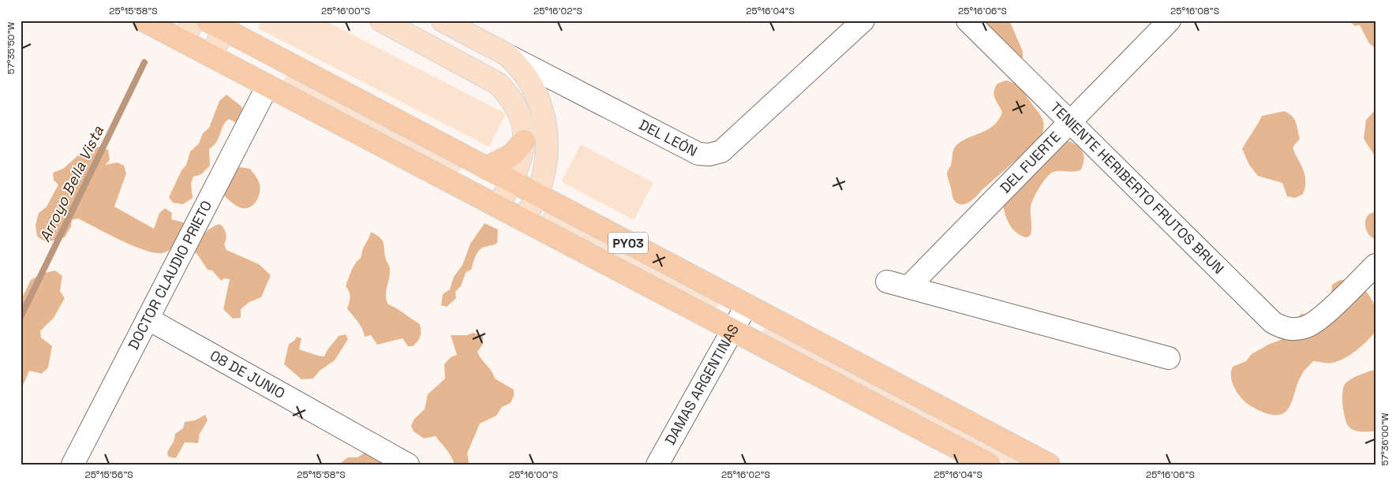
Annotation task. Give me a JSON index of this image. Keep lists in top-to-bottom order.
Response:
{
  "streets": {
    "highway": ["PY03"],
    "street": [
      "DEL LEÓN",
      "DEL FUERTE",
      "TENIENTE HERIBERTO FRUTOS BRUN",
      "DOCTOR CLAUDIO PRIETO",
      "08 DE JUNIO",
      "DAMAS ARGENTINAS"
    ]
  },
  "crossings": [
    ["DEL FUERTE", "TENIENTE HERIBERTO FRUTOS BRUN"],
    ["PY03", "DOCTOR CLAUDIO PRIETO"],
    ["PY03", "DAMAS ARGENTINAS"],
    ["DOCTOR CLAUDIO PRIETO", "08 DE JUNIO"]
  ],
  "water": ["Arroyo Bella Vista"],
  "coordinates": [
    "25°15'58\"S",
    "25°16'00\"S",
    "25°16'02\"S",
    "25°16'04\"S",
    "25°16'06\"S",
    "25°16'08\"S",
    "57°35'50\"W",
    "57°36'00\"W",
    "25°15'56\"S"
  ]
}
